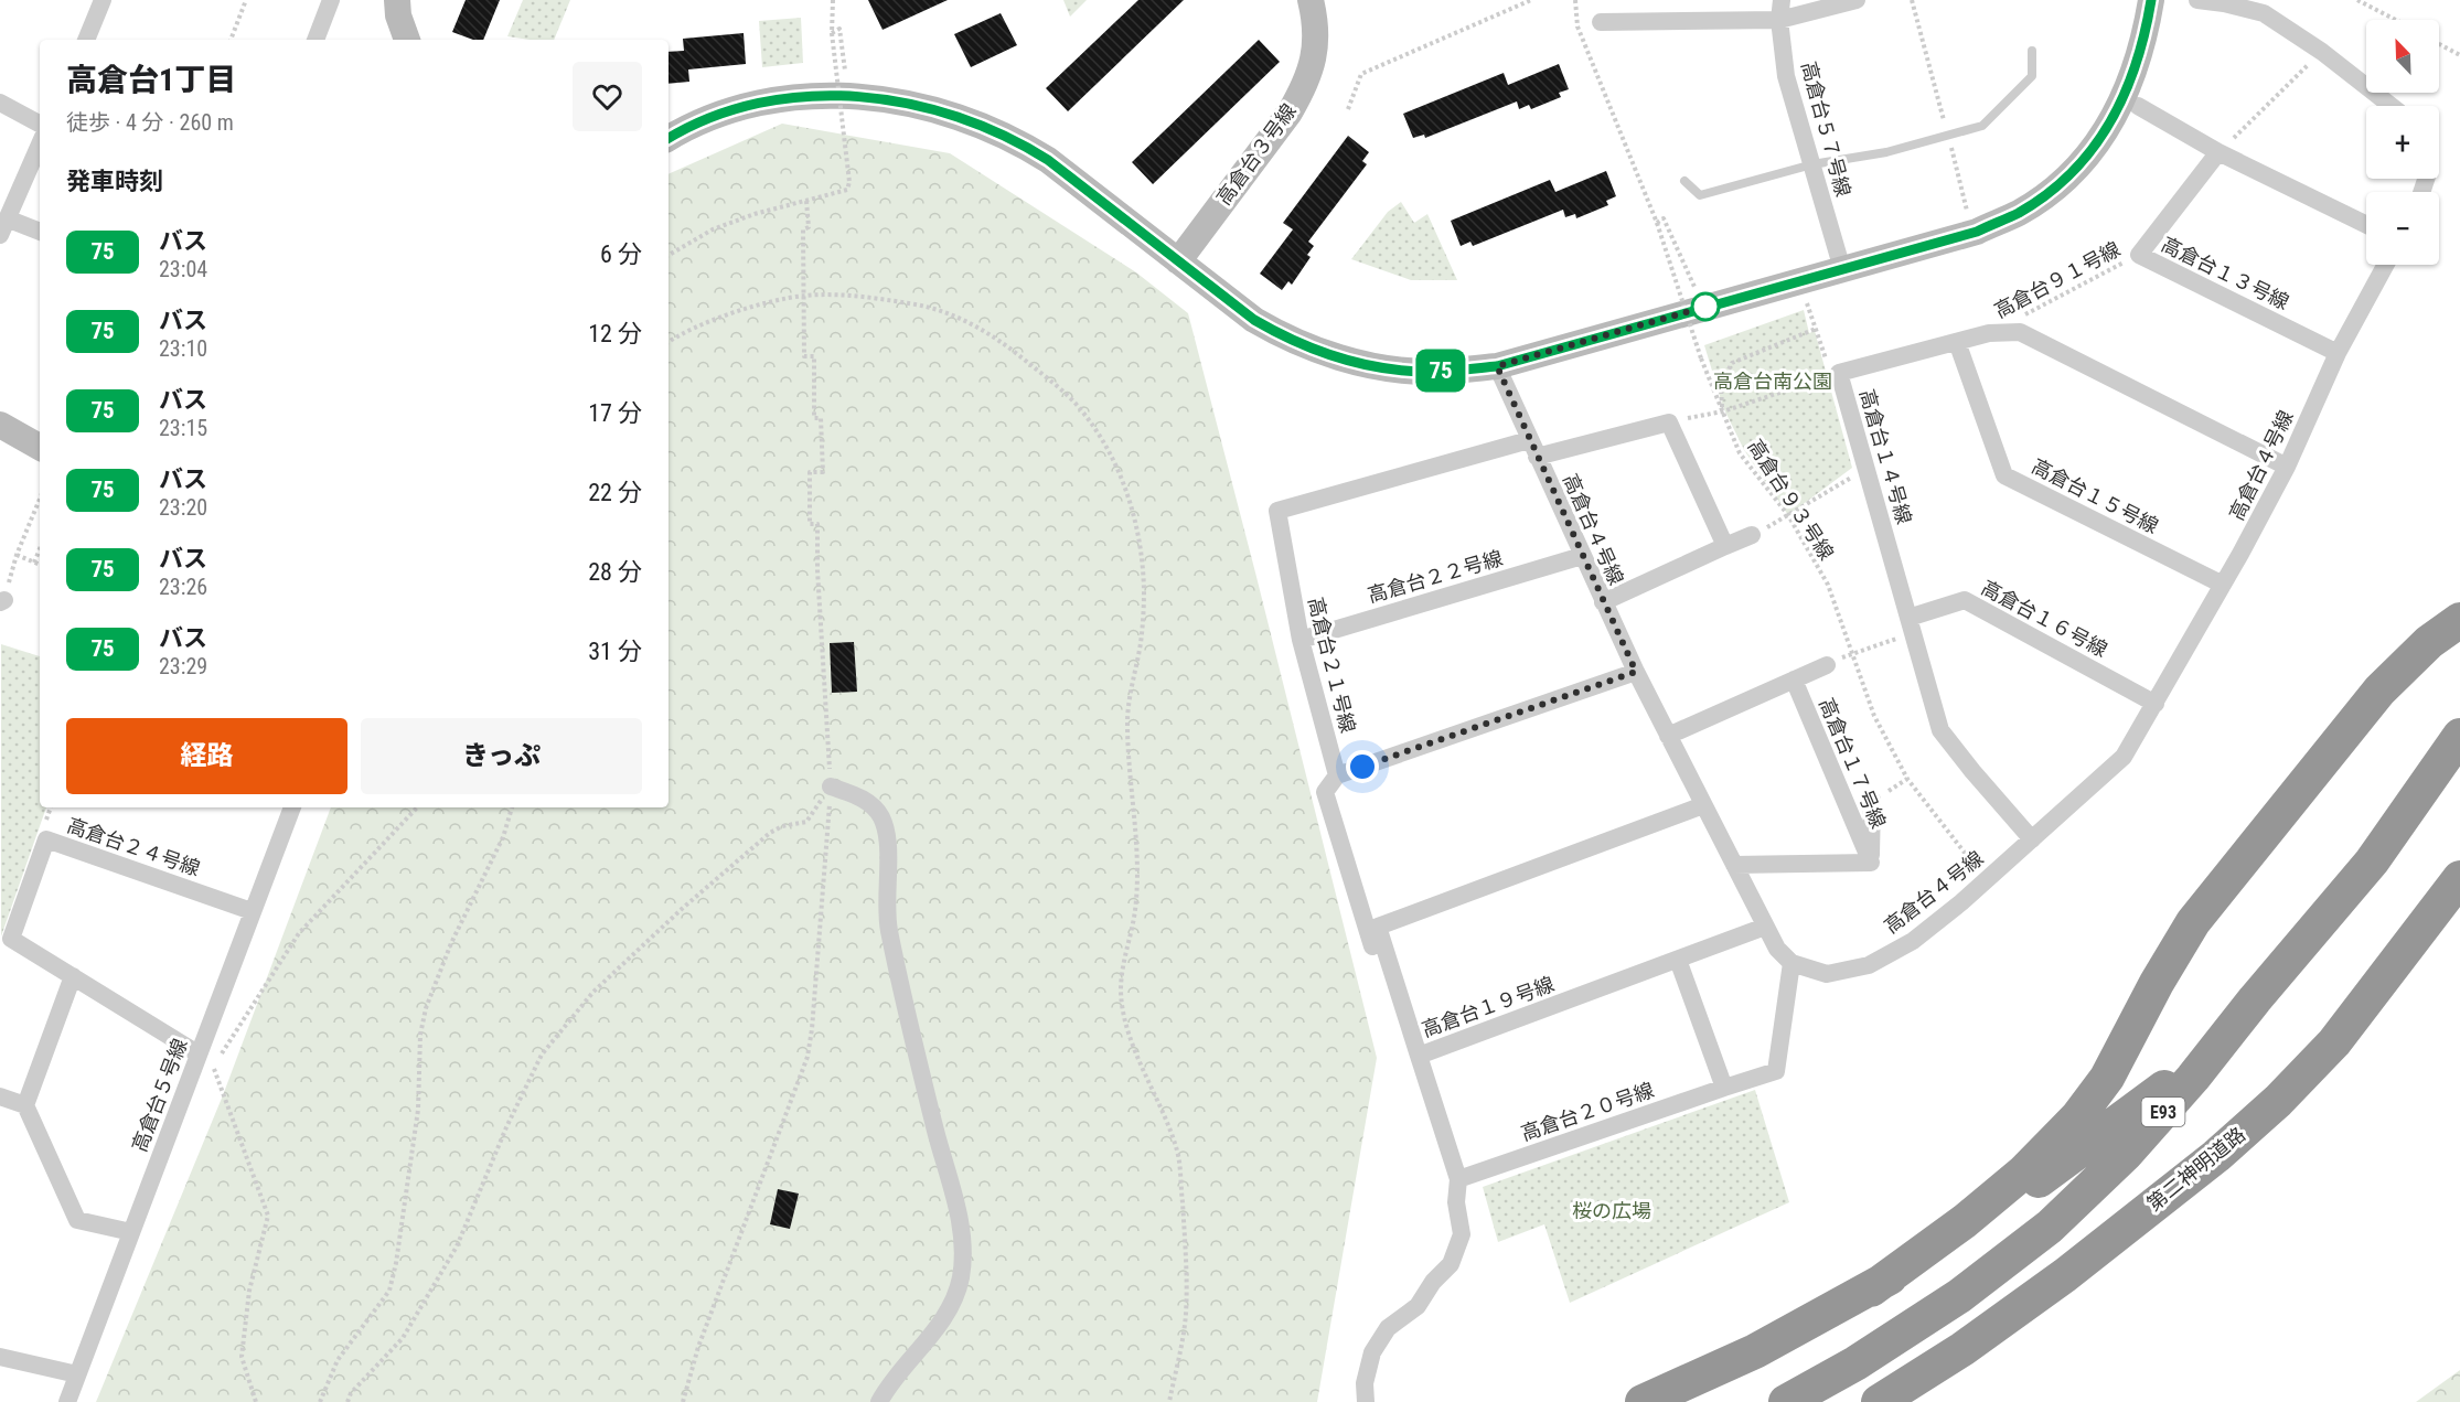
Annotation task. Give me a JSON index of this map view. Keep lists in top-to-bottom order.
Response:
{
  "streets": {
    "highway": ["E93", "第二神明道路"],
    "street": [
      "高倉台５７号線",
      "高倉台３号線",
      "高倉台１３号線",
      "高倉台１４号線",
      "高倉台４号線",
      "高倉台１５号線",
      "高倉台２２号線",
      "高倉台１６号線",
      "高倉台２１号線",
      "高倉台１７号線",
      "高倉台２４号線",
      "高倉台１９号線",
      "高倉台５号線",
      "高倉台２０号線"
    ],
    "path": ["高倉台９１号線", "高倉台９３号線"]
  },
  "crossings": [
    ["高倉台１３号線", "高倉台９１号線"],
    ["高倉台１３号線", "高倉台４号線"],
    ["高倉台９１号線", "高倉台１４号線"],
    ["高倉台１４号線", "高倉台４号線"],
    ["高倉台１４号線", "高倉台１５号線"],
    ["高倉台１４号線", "高倉台１６号線"],
    ["高倉台４号線", "高倉台１５号線"],
    ["高倉台４号線", "高倉台９３号線"],
    ["高倉台４号線", "高倉台２２号線"],
    ["高倉台４号線", "高倉台１６号線"],
    ["高倉台４号線", "高倉台２１号線"],
    ["高倉台４号線", "高倉台１９号線"],
    ["高倉台４号線", "高倉台２０号線"],
    ["高倉台２２号線", "高倉台２１号線"],
    ["高倉台２４号線", "高倉台５号線"]
  ],
  "parks": ["高倉台南公園", "桜の広場"],
  "lines": ["bus line 75"],
  "north": "top left",
  "page": {
    "on_map": "75",
    "map_buttons": ["+", "−"],
    "heading": [
      ["高倉台1丁目", "徒歩 · 4 分 · 260 m"],
      "発車時刻"
    ],
    "list": [
      {
        "mark": "75",
        "name": "バス",
        "note": "23:04",
        "value": "6 分"
      },
      {
        "mark": "75",
        "name": "バス",
        "note": "23:10",
        "value": "12 分"
      },
      {
        "mark": "75",
        "name": "バス",
        "note": "23:15",
        "value": "17 分"
      },
      {
        "mark": "75",
        "name": "バス",
        "note": "23:20",
        "value": "22 分"
      },
      {
        "mark": "75",
        "name": "バス",
        "note": "23:26",
        "value": "28 分"
      },
      {
        "mark": "75",
        "name": "バス",
        "note": "23:29",
        "value": "31 分"
      }
    ],
    "buttons": ["経路", "きっぷ"]
  }
}
